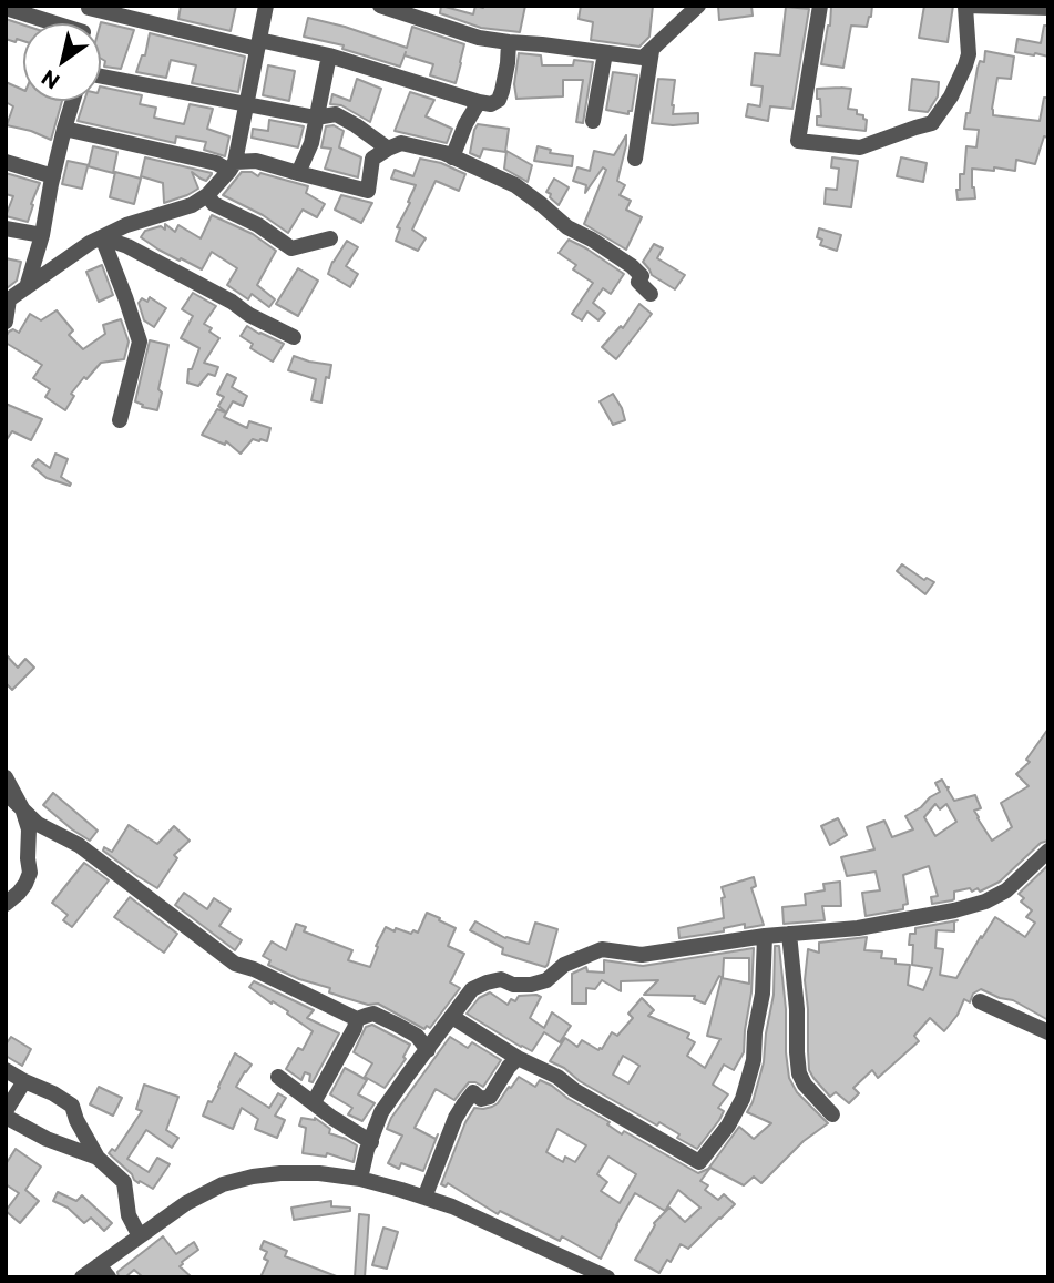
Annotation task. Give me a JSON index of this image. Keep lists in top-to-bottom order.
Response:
{
  "north": "bottom left"
}
